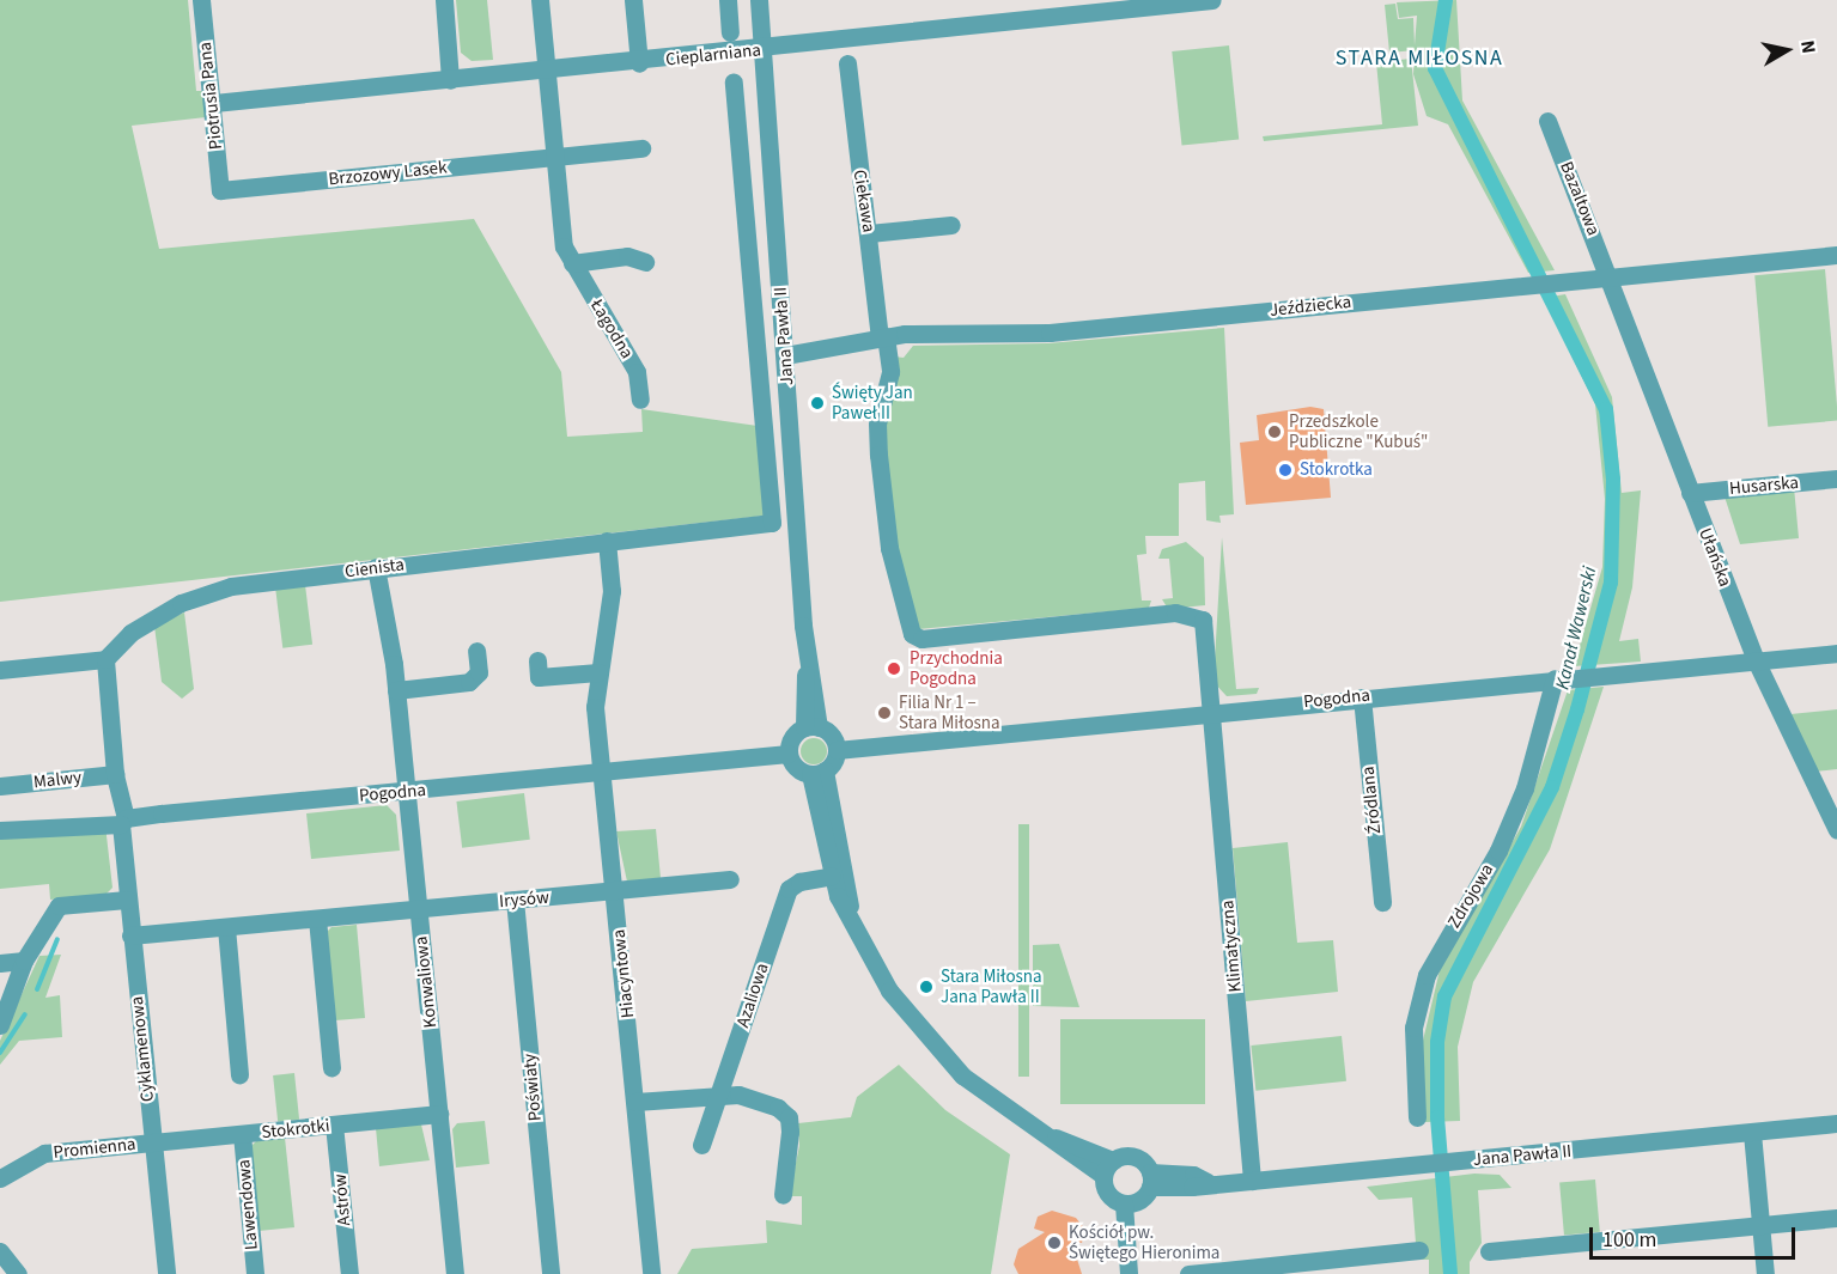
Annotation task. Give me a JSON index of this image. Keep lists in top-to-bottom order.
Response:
{
  "streets": {
    "street": [
      "Cieplarniana",
      "Piotrusia Pana",
      "Brzozowy Lasek",
      "Bazaltowa",
      "Ciekawa",
      "Jeździecka",
      "Łagodna",
      "Jana Pawła II",
      "Husarska",
      "Ułańska",
      "Cienista",
      "Pogodna",
      "Malwy",
      "Źródlana",
      "Zdrojowa",
      "Irysów",
      "Klimatyczna",
      "Hiacyntowa",
      "Konwaliowa",
      "Azaliowa",
      "Cyklamenowa",
      "Poświaty",
      "Stokrotki",
      "Promienna",
      "Astrów",
      "Lawendowa"
    ]
  },
  "crossings": [
    ["Cieplarniana", "Piotrusia Pana"],
    ["Cieplarniana", "Łagodna"],
    ["Cieplarniana", "Jana Pawła II"],
    ["Piotrusia Pana", "Brzozowy Lasek"],
    ["Brzozowy Lasek", "Łagodna"],
    ["Bazaltowa", "Jeździecka"],
    ["Bazaltowa", "Ułańska"],
    ["Ciekawa", "Jeździecka"],
    ["Ciekawa", "Pogodna"],
    ["Ciekawa", "Klimatyczna"],
    ["Jeździecka", "Jana Pawła II"],
    ["Jeździecka", "Ułańska"],
    ["Jana Pawła II", "Pogodna"],
    ["Jana Pawła II", "Klimatyczna"],
    ["Husarska", "Ułańska"],
    ["Ułańska", "Pogodna"],
    ["Cienista", "Hiacyntowa"],
    ["Cienista", "Konwaliowa"],
    ["Cienista", "Cyklamenowa"],
    ["Pogodna", "Źródlana"],
    ["Pogodna", "Zdrojowa"],
    ["Pogodna", "Klimatyczna"],
    ["Pogodna", "Hiacyntowa"],
    ["Pogodna", "Konwaliowa"],
    ["Pogodna", "Cyklamenowa"],
    ["Malwy", "Cyklamenowa"],
    ["Irysów", "Hiacyntowa"],
    ["Irysów", "Konwaliowa"],
    ["Irysów", "Cyklamenowa"],
    ["Irysów", "Poświaty"],
    ["Konwaliowa", "Stokrotki"],
    ["Cyklamenowa", "Stokrotki"],
    ["Cyklamenowa", "Promienna"],
    ["Stokrotki", "Promienna"],
    ["Stokrotki", "Astrów"],
    ["Stokrotki", "Lawendowa"]
  ],
  "districts": ["STARA MIŁOSNA"],
  "water": ["Kanał Wawerski"],
  "places": [
    "Święty Jan Paweł II",
    "Przedszkole Publiczne \"Kubuś\"",
    "Stokrotka",
    "Przychodnia Pogodna",
    "Filia Nr 1 – Stara Miłosna",
    "Stara Miłosna Jana Pawła II",
    "Kościół pw. Świętego Hieronima"
  ],
  "scale_bar": "100 m",
  "north": "right"
}
